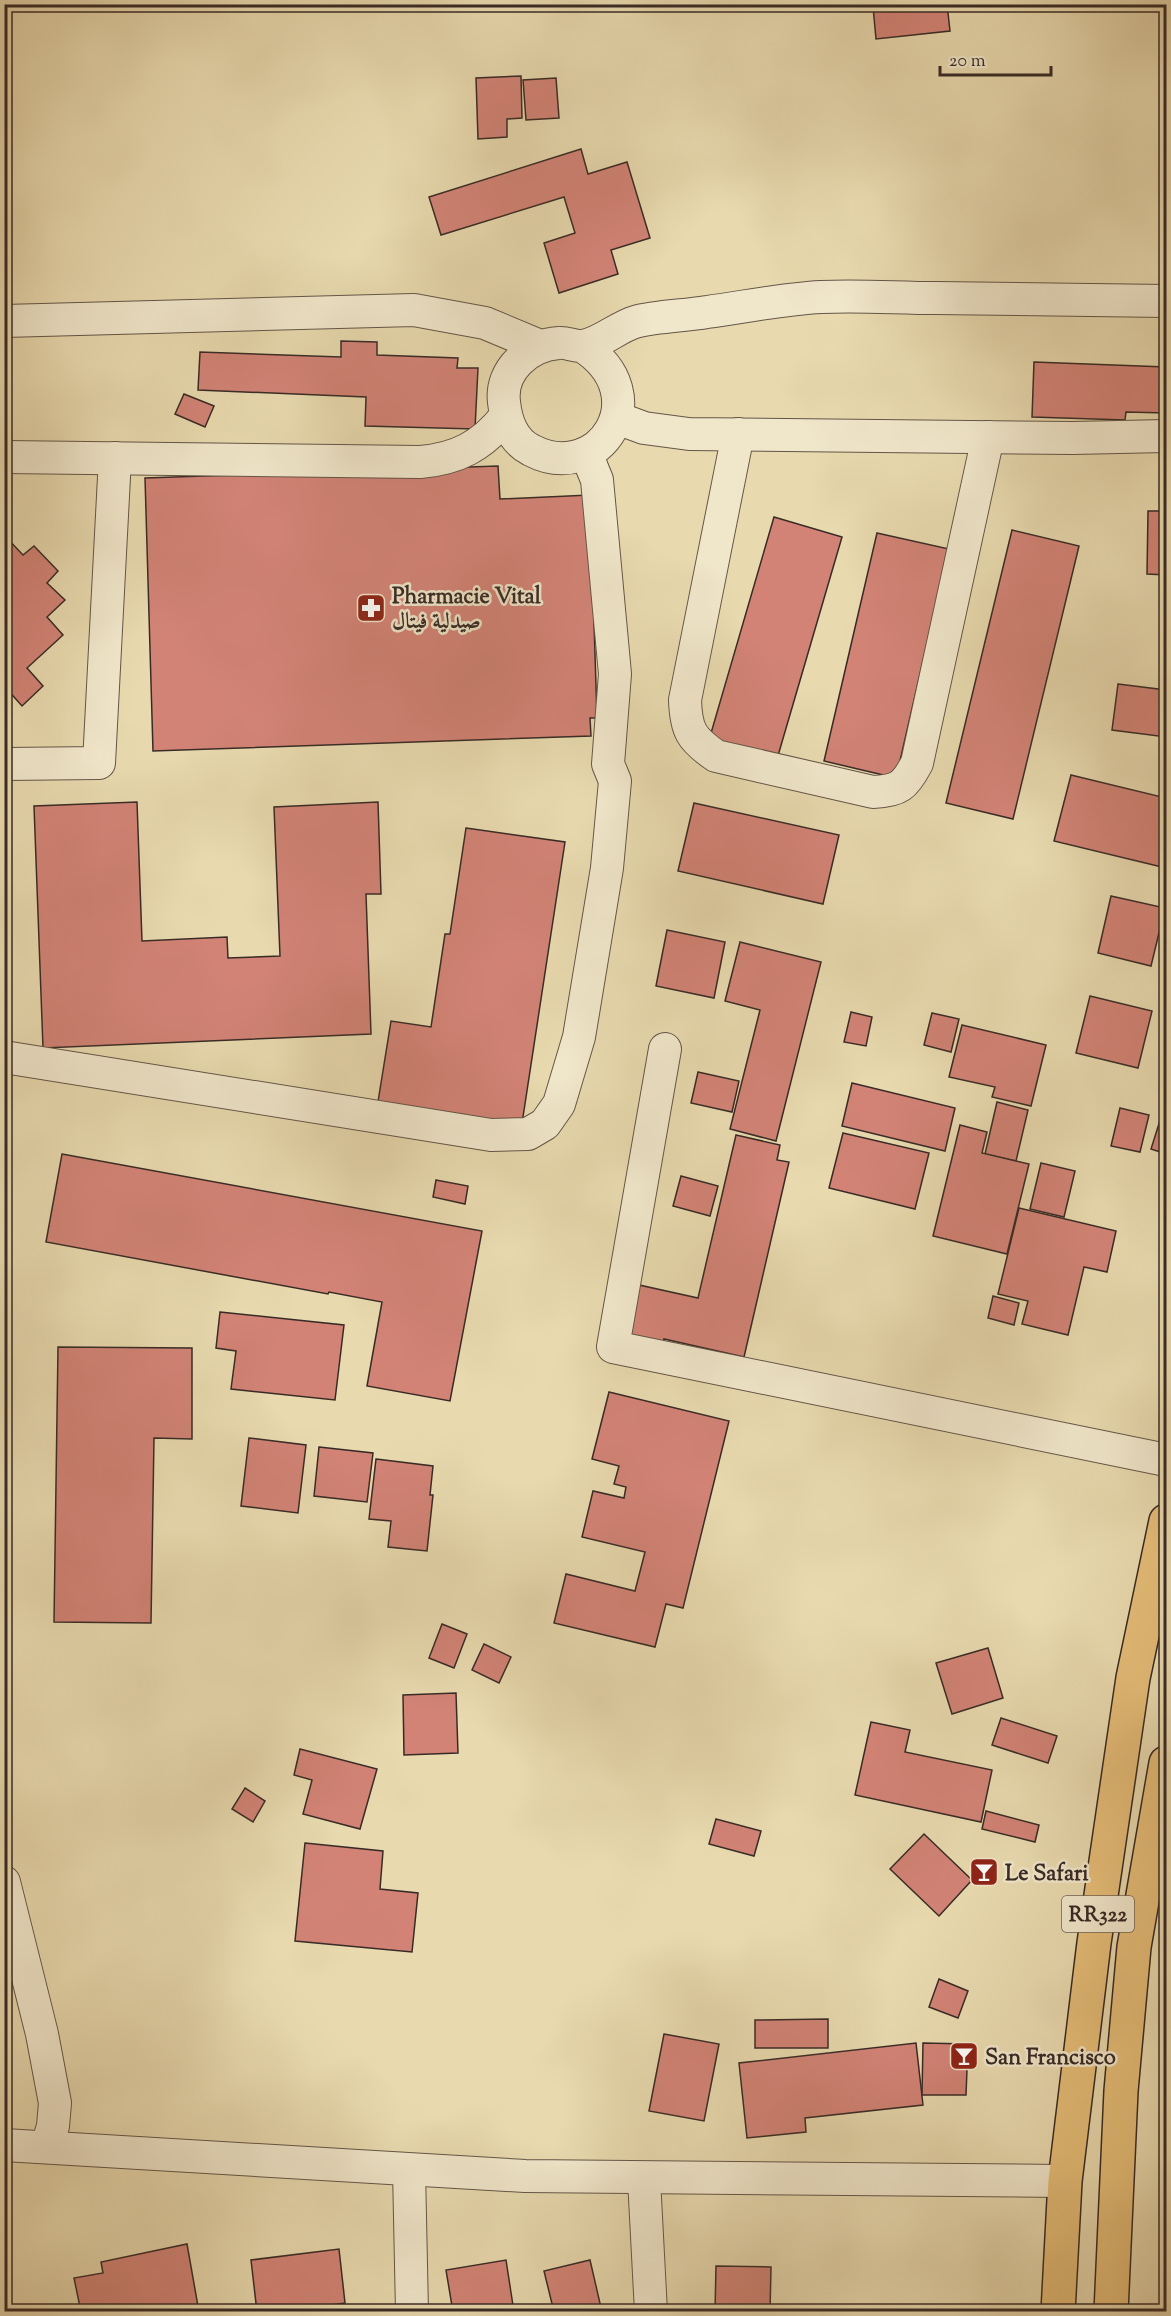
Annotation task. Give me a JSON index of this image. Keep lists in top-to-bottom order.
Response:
{
  "streets": {
    "main road": ["RR322"]
  },
  "places": {
    "pharmacy": ["Pharmacie Vital صيدلية فيتال"],
    "bar": ["Le Safari", "San Francisco"]
  },
  "scale_bar": "20 m"
}
